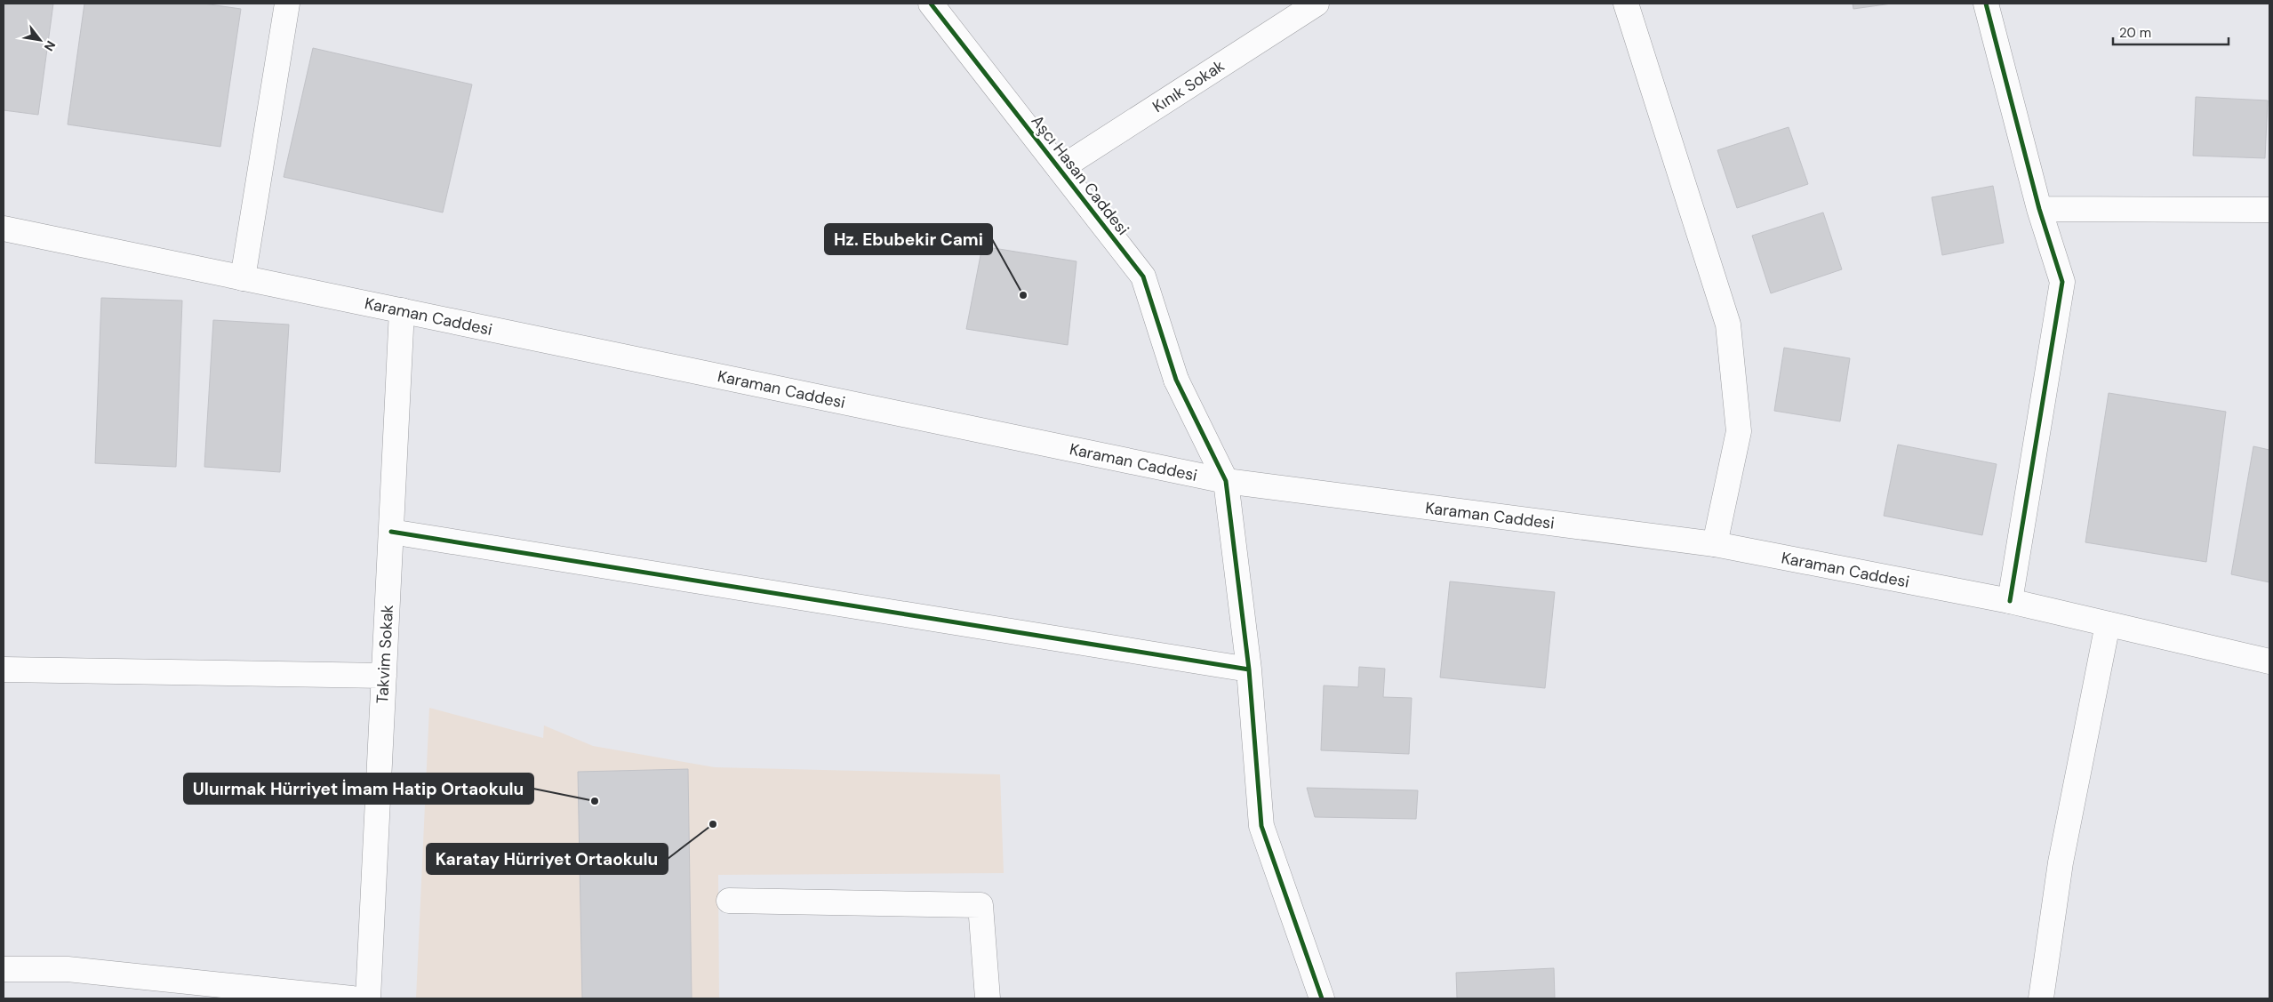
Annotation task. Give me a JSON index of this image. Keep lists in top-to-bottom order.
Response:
{
  "streets": {
    "street": [
      "Kınık Sokak",
      "Aşcı Hasan Caddesi",
      "Karaman Caddesi",
      "Takvim Sokak"
    ]
  },
  "crossings": [
    ["Kınık Sokak", "Aşcı Hasan Caddesi"],
    ["Aşcı Hasan Caddesi", "Karaman Caddesi"],
    ["Karaman Caddesi", "Takvim Sokak"]
  ],
  "places": ["Hz. Ebubekir Cami", "Uluırmak Hürriyet İmam Hatip Ortaokulu", "Karatay Hürriyet Ortaokulu"],
  "scale_bar": "20 m",
  "north": "bottom right"
}
